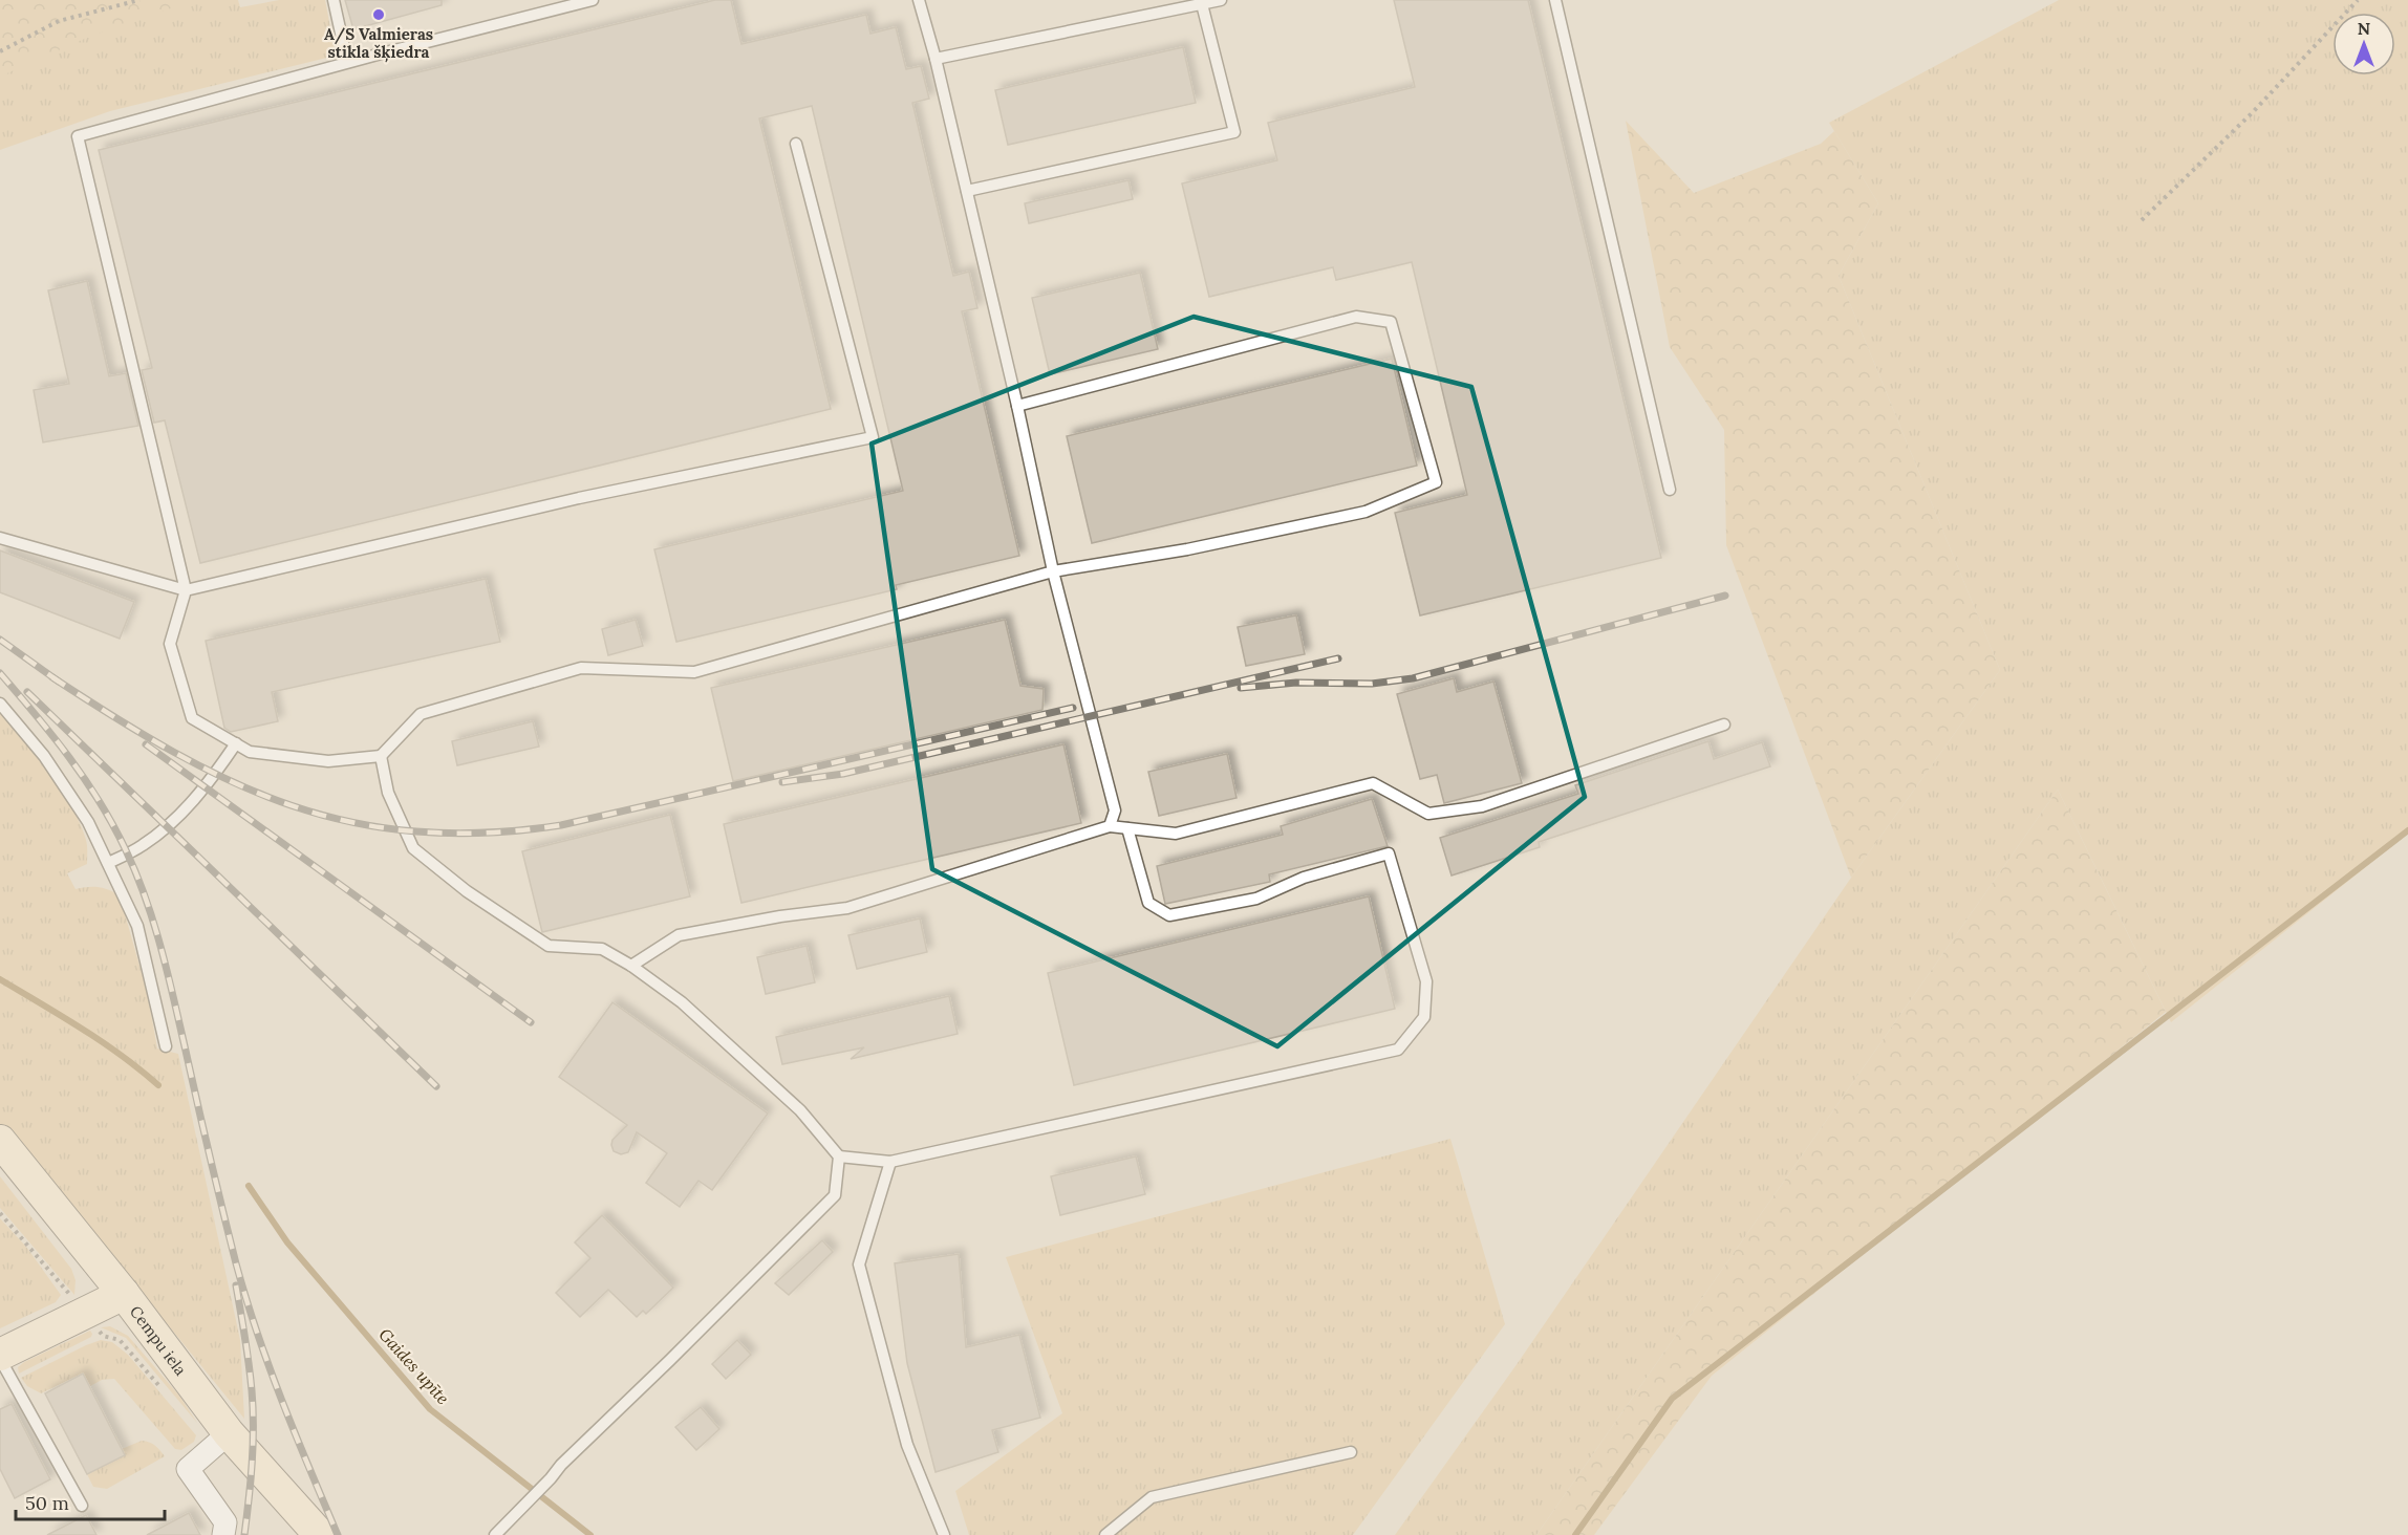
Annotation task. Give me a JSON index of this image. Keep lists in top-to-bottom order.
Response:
{
  "streets": {
    "main road": ["Cempu iela"]
  },
  "water": ["Gaides upīte"],
  "places": ["A/S Valmieras stikla šķiedra"],
  "scale_bar": "50 m",
  "north": "top"
}
